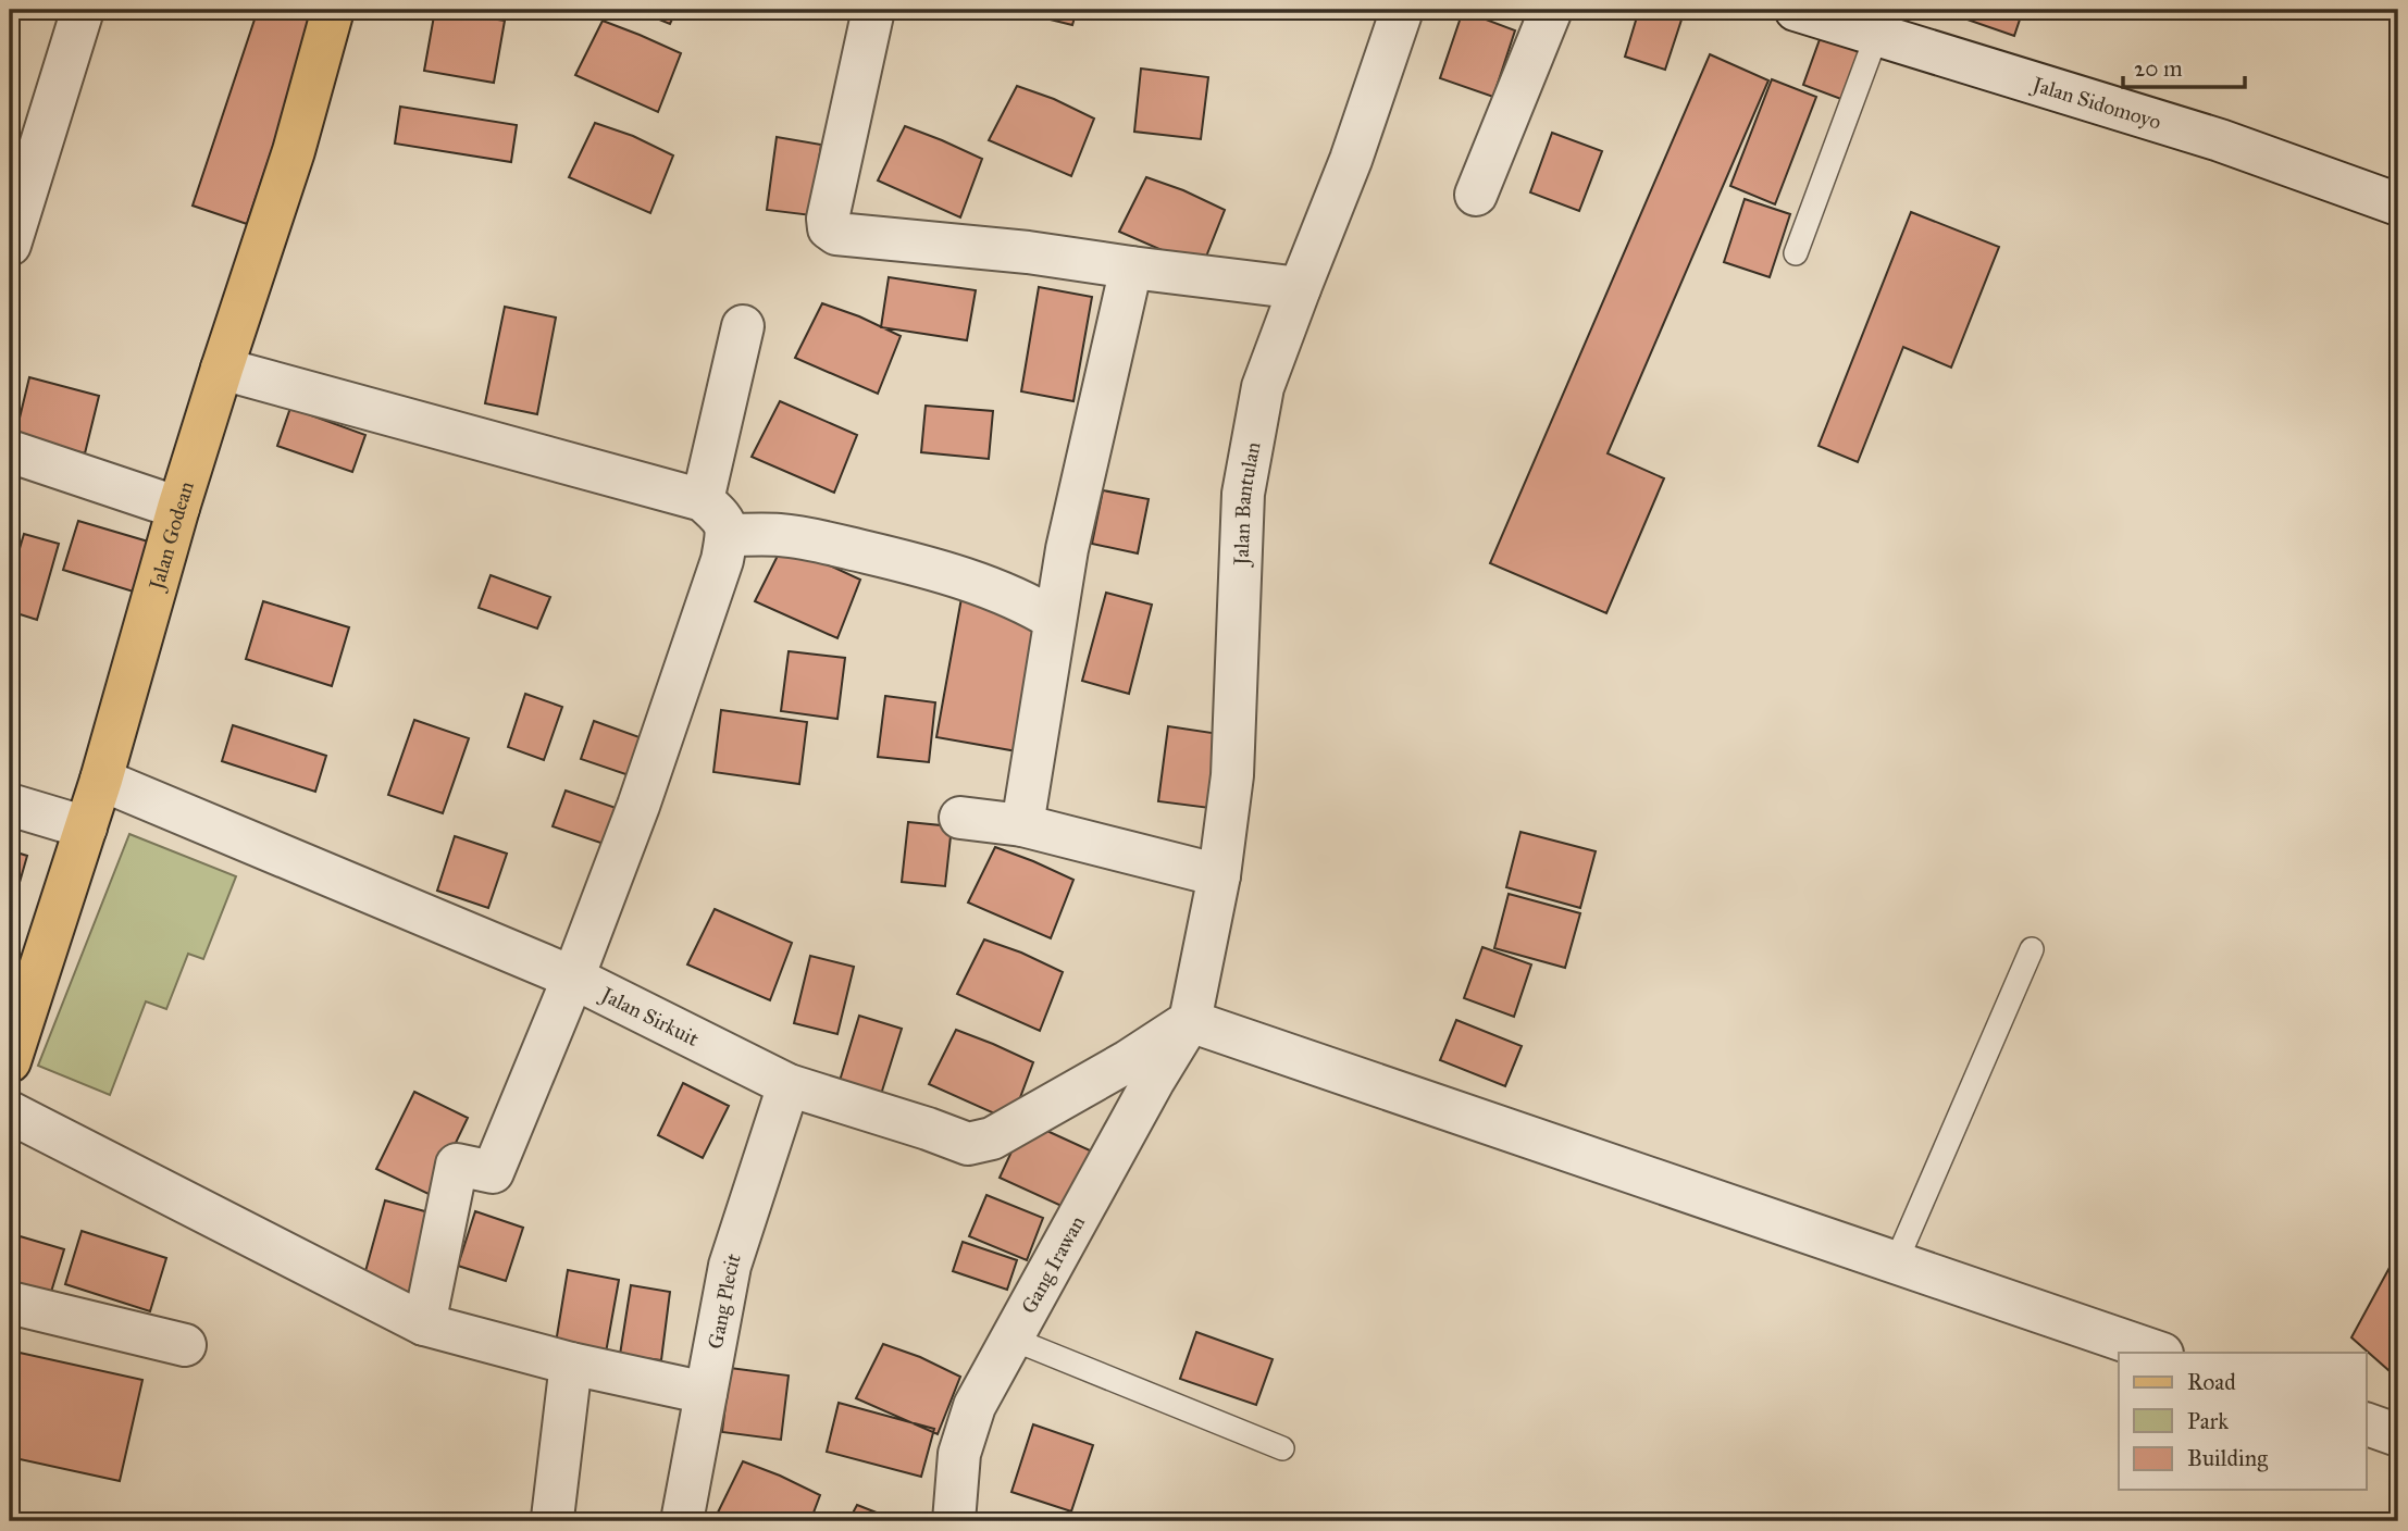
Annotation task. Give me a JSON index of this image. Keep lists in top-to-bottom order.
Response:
{
  "streets": {
    "main road": ["Jalan Godean"],
    "street": [
      "Jalan Sidomoyo",
      "Jalan Bantulan",
      "Jalan Sirkuit",
      "Gang Irawan",
      "Gang Plecit"
    ]
  },
  "crossings": [
    ["Jalan Bantulan", "Jalan Sirkuit"],
    ["Jalan Bantulan", "Gang Irawan"],
    ["Jalan Godean", "Jalan Sirkuit"],
    ["Jalan Sirkuit", "Gang Irawan"],
    ["Jalan Sirkuit", "Gang Plecit"]
  ],
  "legend": ["Road", "Park", "Building"],
  "scale_bar": "20 m"
}
